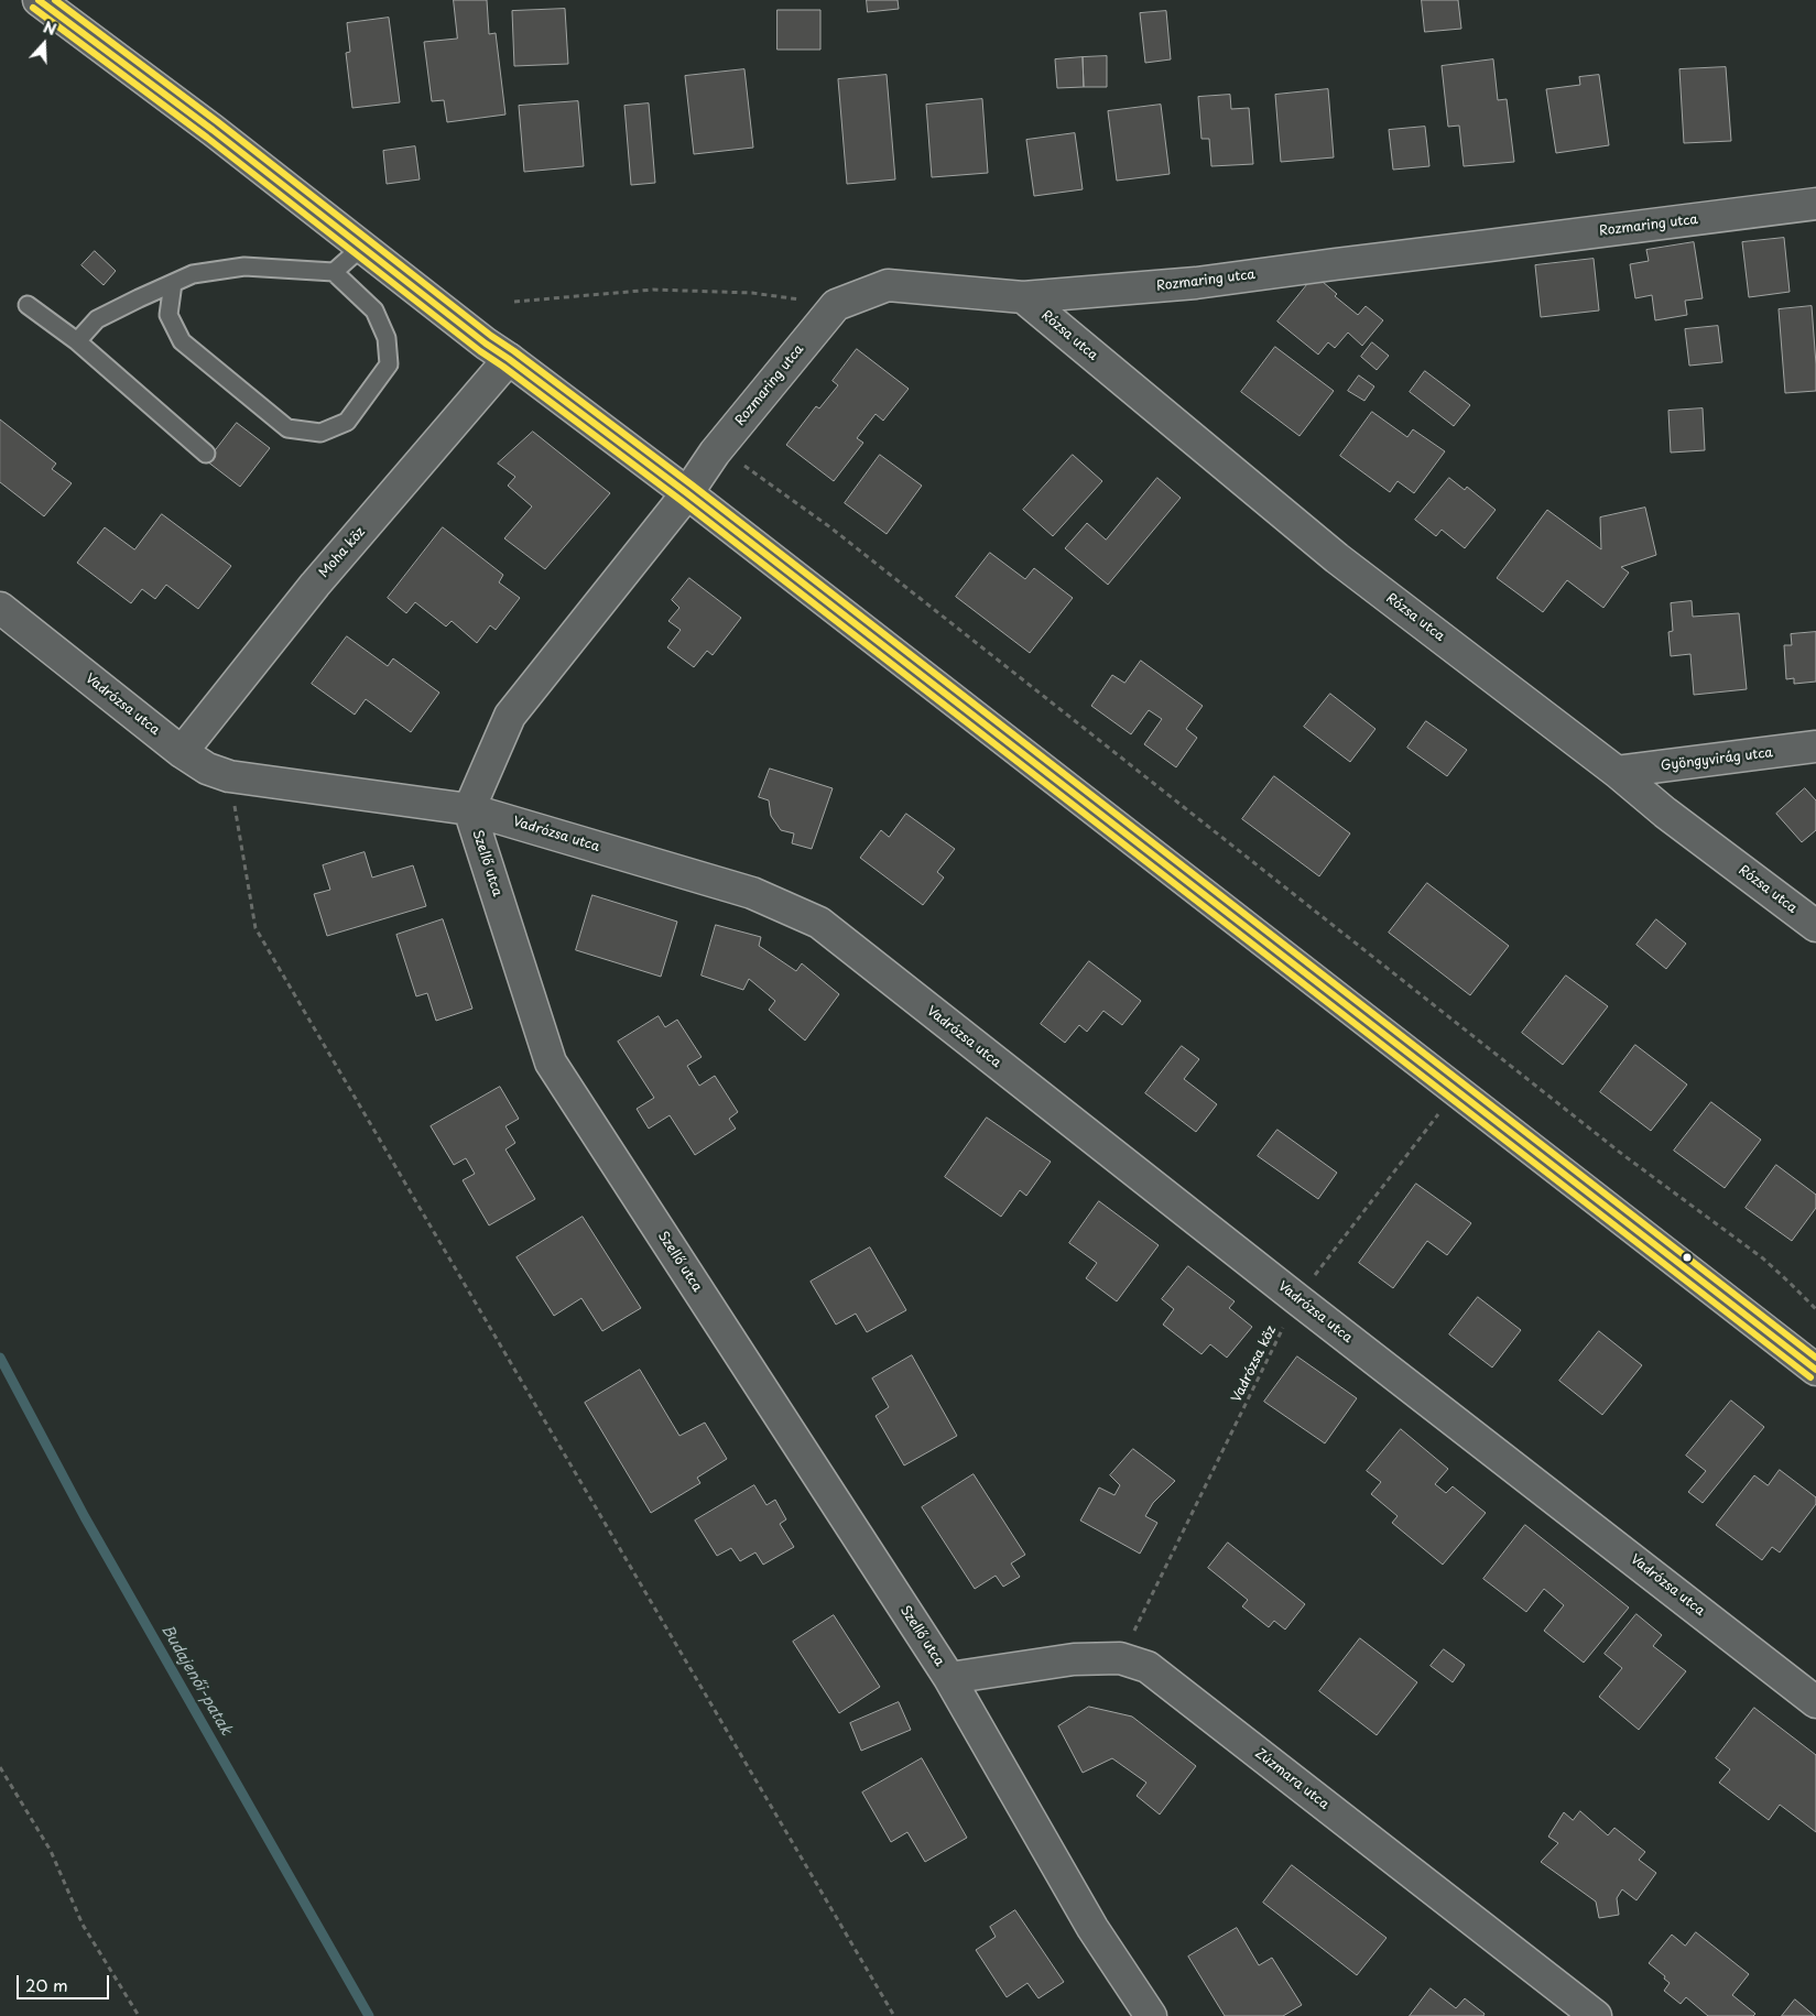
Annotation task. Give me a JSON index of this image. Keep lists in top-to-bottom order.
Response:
{
  "streets": {
    "street": [
      "Rozmaring utca",
      "Rózsa utca",
      "Moha köz",
      "Vadrózsa utca",
      "Gyöngyvirág utca",
      "Szellő utca",
      "Zúzmara utca"
    ],
    "path": ["Vadrózsa köz"]
  },
  "crossings": [
    ["Rozmaring utca", "Rózsa utca"],
    ["Rózsa utca", "Gyöngyvirág utca"],
    ["Moha köz", "Vadrózsa utca"],
    ["Vadrózsa utca", "Szellő utca"],
    ["Vadrózsa utca", "Vadrózsa köz"],
    ["Szellő utca", "Zúzmara utca"],
    ["Vadrózsa köz", "Zúzmara utca"]
  ],
  "water": ["Budajenői-patak"],
  "scale_bar": "20 m",
  "north": "top"
}
